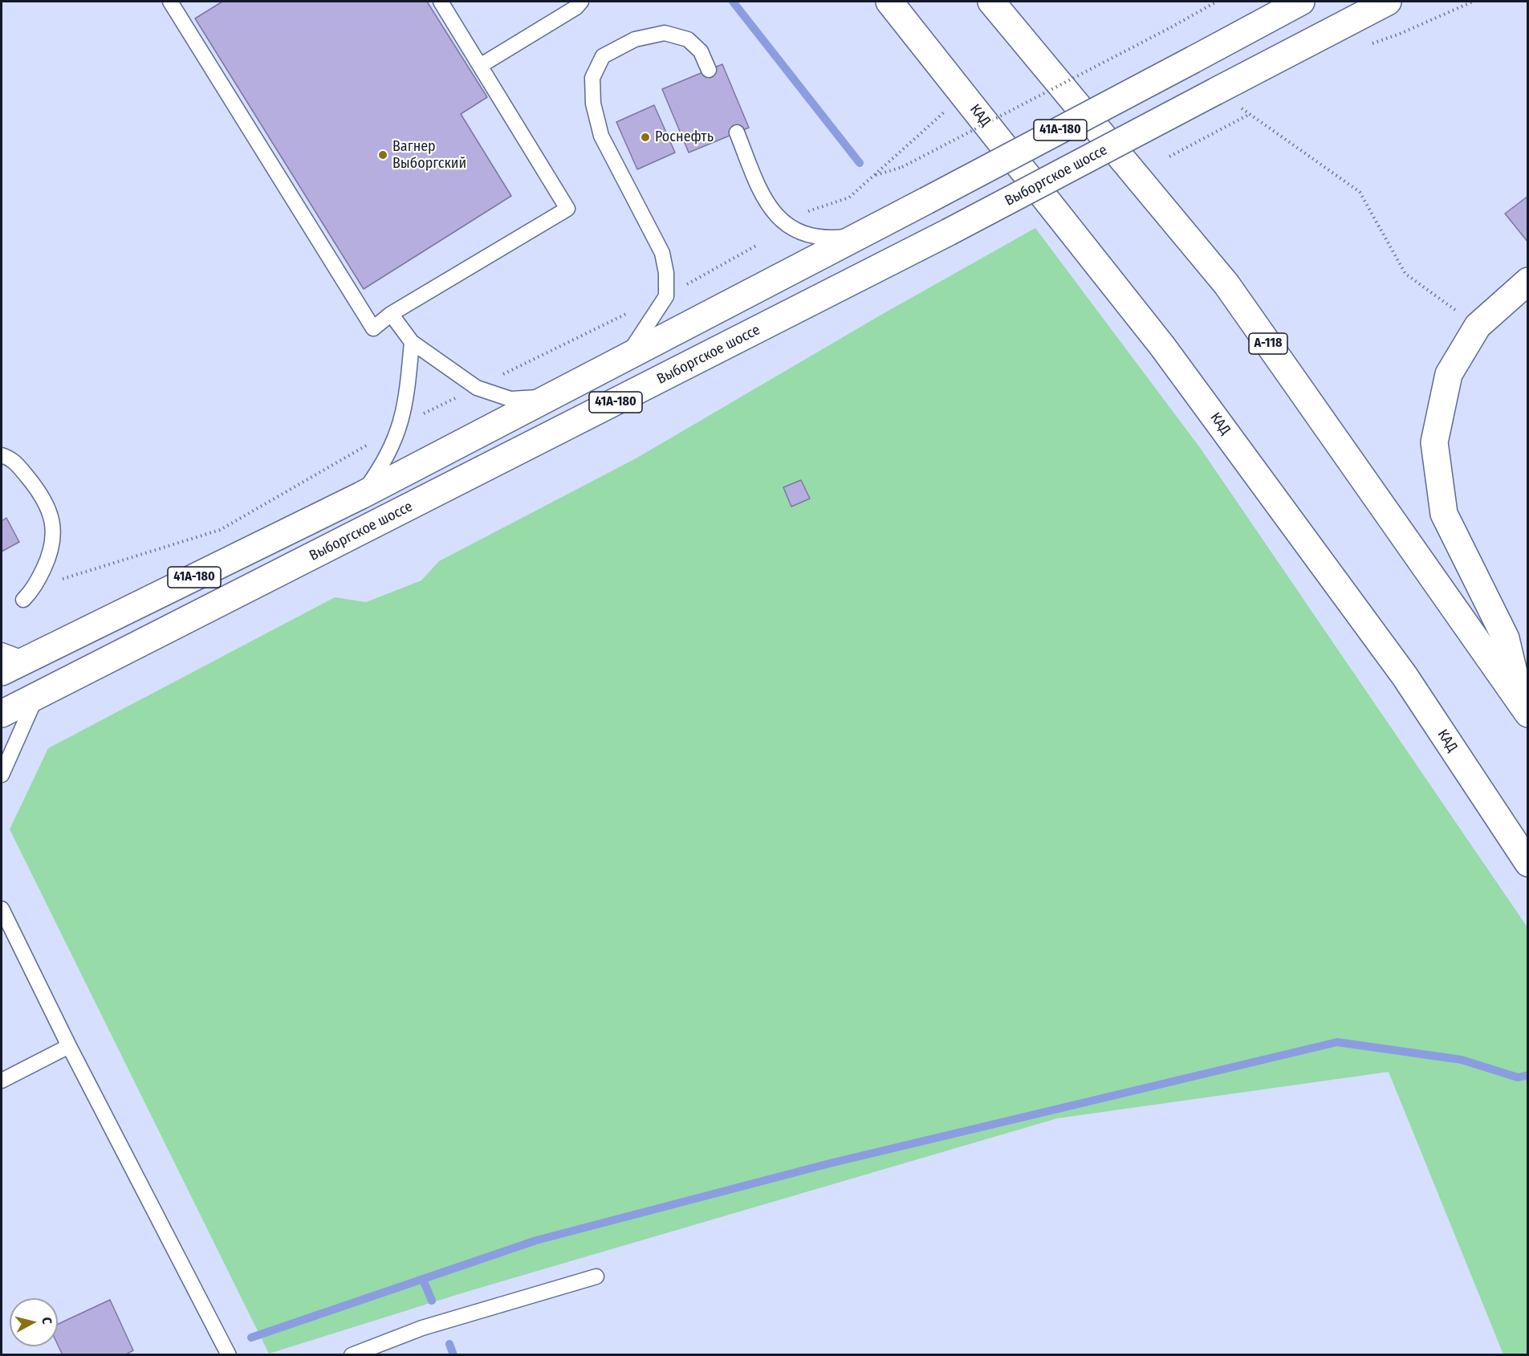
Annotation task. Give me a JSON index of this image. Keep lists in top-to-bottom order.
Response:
{
  "streets": {
    "main road": [
      "КАД",
      "41А-180",
      "Выборгское шоссе",
      "А-118"
    ]
  },
  "places": ["Роснефть", "Вагнер Выборгский"],
  "north": "right"
}
